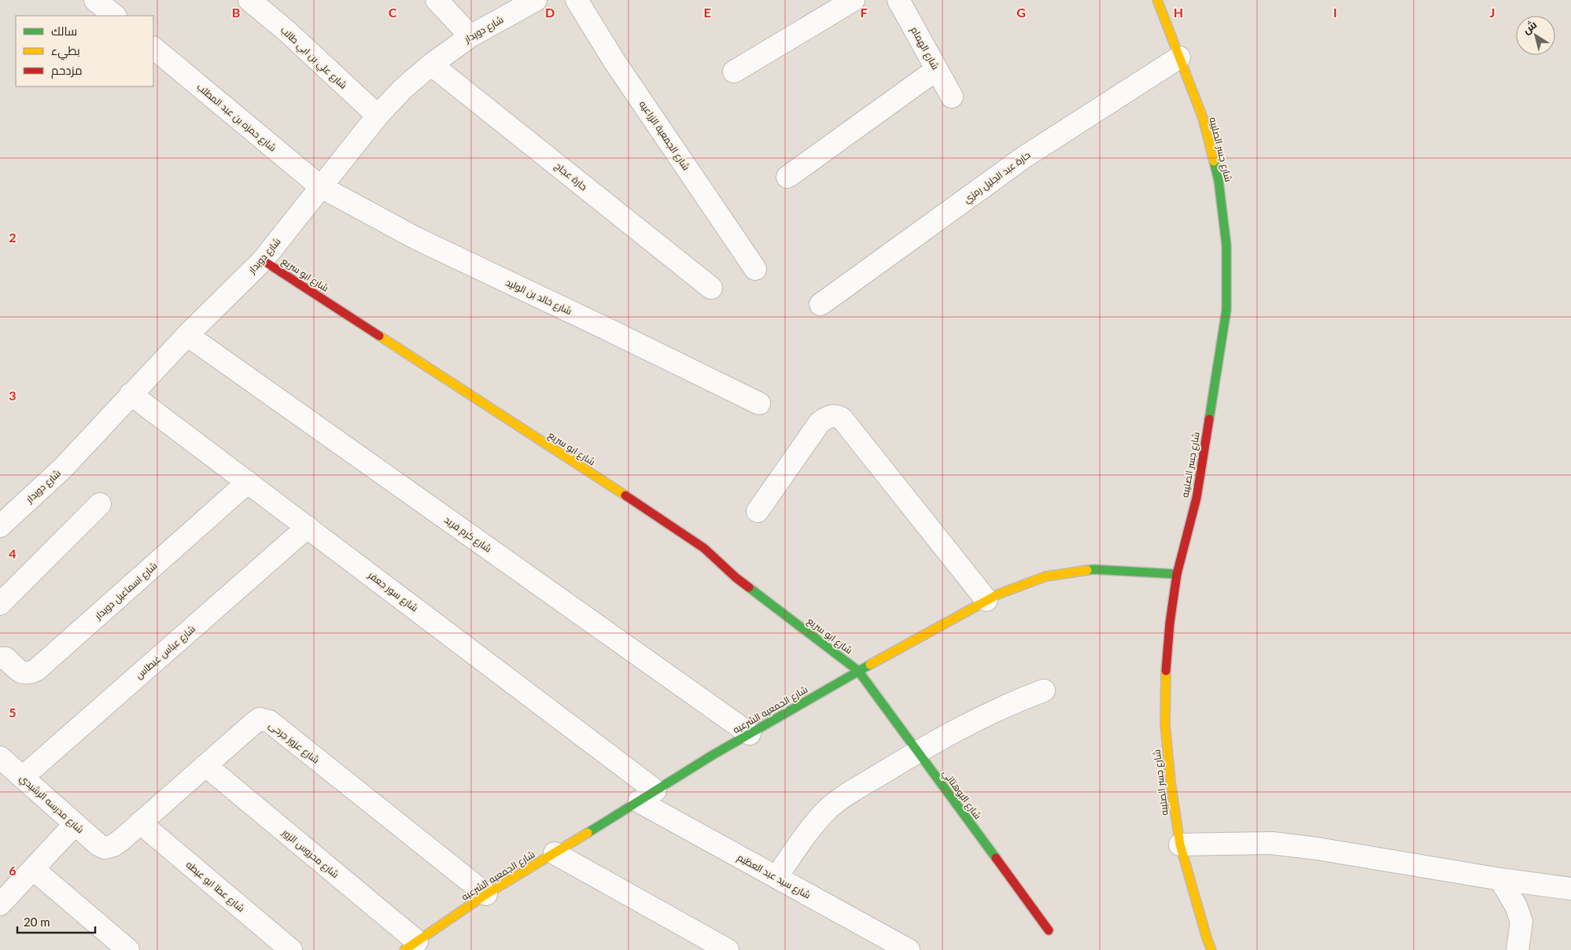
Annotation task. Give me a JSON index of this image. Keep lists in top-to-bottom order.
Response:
{
  "streets": {
    "street": [
      "شارع دويدار",
      "شارع الهمام",
      "شارع علي بن ابي طالب",
      "شارع حمزه بن عبد المطلب",
      "شارع الجمعية الزراعيه",
      "شارع جسر الصليبه",
      "حارة عجاج",
      "حارة عبد الجليل رمزي",
      "شارع ابو سريع",
      "شارع خالد بن الوليد",
      "شارع كرم فريد",
      "شارع اسماعيل دويدار",
      "شارع سور جعفر",
      "شارع عباس غيطاس",
      "شارع الجمعيه الشرعيه",
      "شارع عزوز جرحى",
      "شارع البوهتاتي",
      "شارع مدرسه الرشيدي",
      "شارع محروس الزور",
      "شارع سيد عبد العظيم",
      "شارع عطا ابو عيطه"
    ]
  },
  "crossings": [
    ["شارع دويدار", "شارع علي بن ابي طالب"],
    ["شارع دويدار", "شارع حمزه بن عبد المطلب"],
    ["شارع دويدار", "حارة عجاج"],
    ["شارع دويدار", "شارع ابو سريع"],
    ["شارع دويدار", "شارع خالد بن الوليد"],
    ["شارع دويدار", "شارع كرم فريد"],
    ["شارع دويدار", "شارع سور جعفر"],
    ["شارع حمزه بن عبد المطلب", "شارع خالد بن الوليد"],
    ["شارع جسر الصليبه", "حارة عبد الجليل رمزي"],
    ["شارع جسر الصليبه", "شارع الجمعيه الشرعيه"],
    ["شارع ابو سريع", "شارع الجمعيه الشرعيه"],
    ["شارع ابو سريع", "شارع البوهتاتي"],
    ["شارع كرم فريد", "شارع الجمعيه الشرعيه"],
    ["شارع اسماعيل دويدار", "شارع سور جعفر"],
    ["شارع سور جعفر", "شارع عباس غيطاس"],
    ["شارع سور جعفر", "شارع الجمعيه الشرعيه"],
    ["شارع سور جعفر", "شارع سيد عبد العظيم"],
    ["شارع عباس غيطاس", "شارع مدرسه الرشيدي"],
    ["شارع الجمعيه الشرعيه", "شارع عزوز جرحى"],
    ["شارع الجمعيه الشرعيه", "شارع البوهتاتي"],
    ["شارع الجمعيه الشرعيه", "شارع محروس الزور"],
    ["شارع الجمعيه الشرعيه", "شارع سيد عبد العظيم"],
    ["شارع عزوز جرحى", "شارع مدرسه الرشيدي"],
    ["شارع عزوز جرحى", "شارع محروس الزور"],
    ["شارع عزوز جرحى", "شارع عطا ابو عيطه"]
  ],
  "legend": ["سالك", "بطيء", "مزدحم"],
  "scale_bar": "20 m",
  "north": "top left",
  "grid": {
    "columns": [
      "B",
      "C",
      "D",
      "E",
      "F",
      "G",
      "H",
      "I",
      "J"
    ],
    "rows": [
      "2",
      "3",
      "4",
      "5",
      "6"
    ]
  }
}
